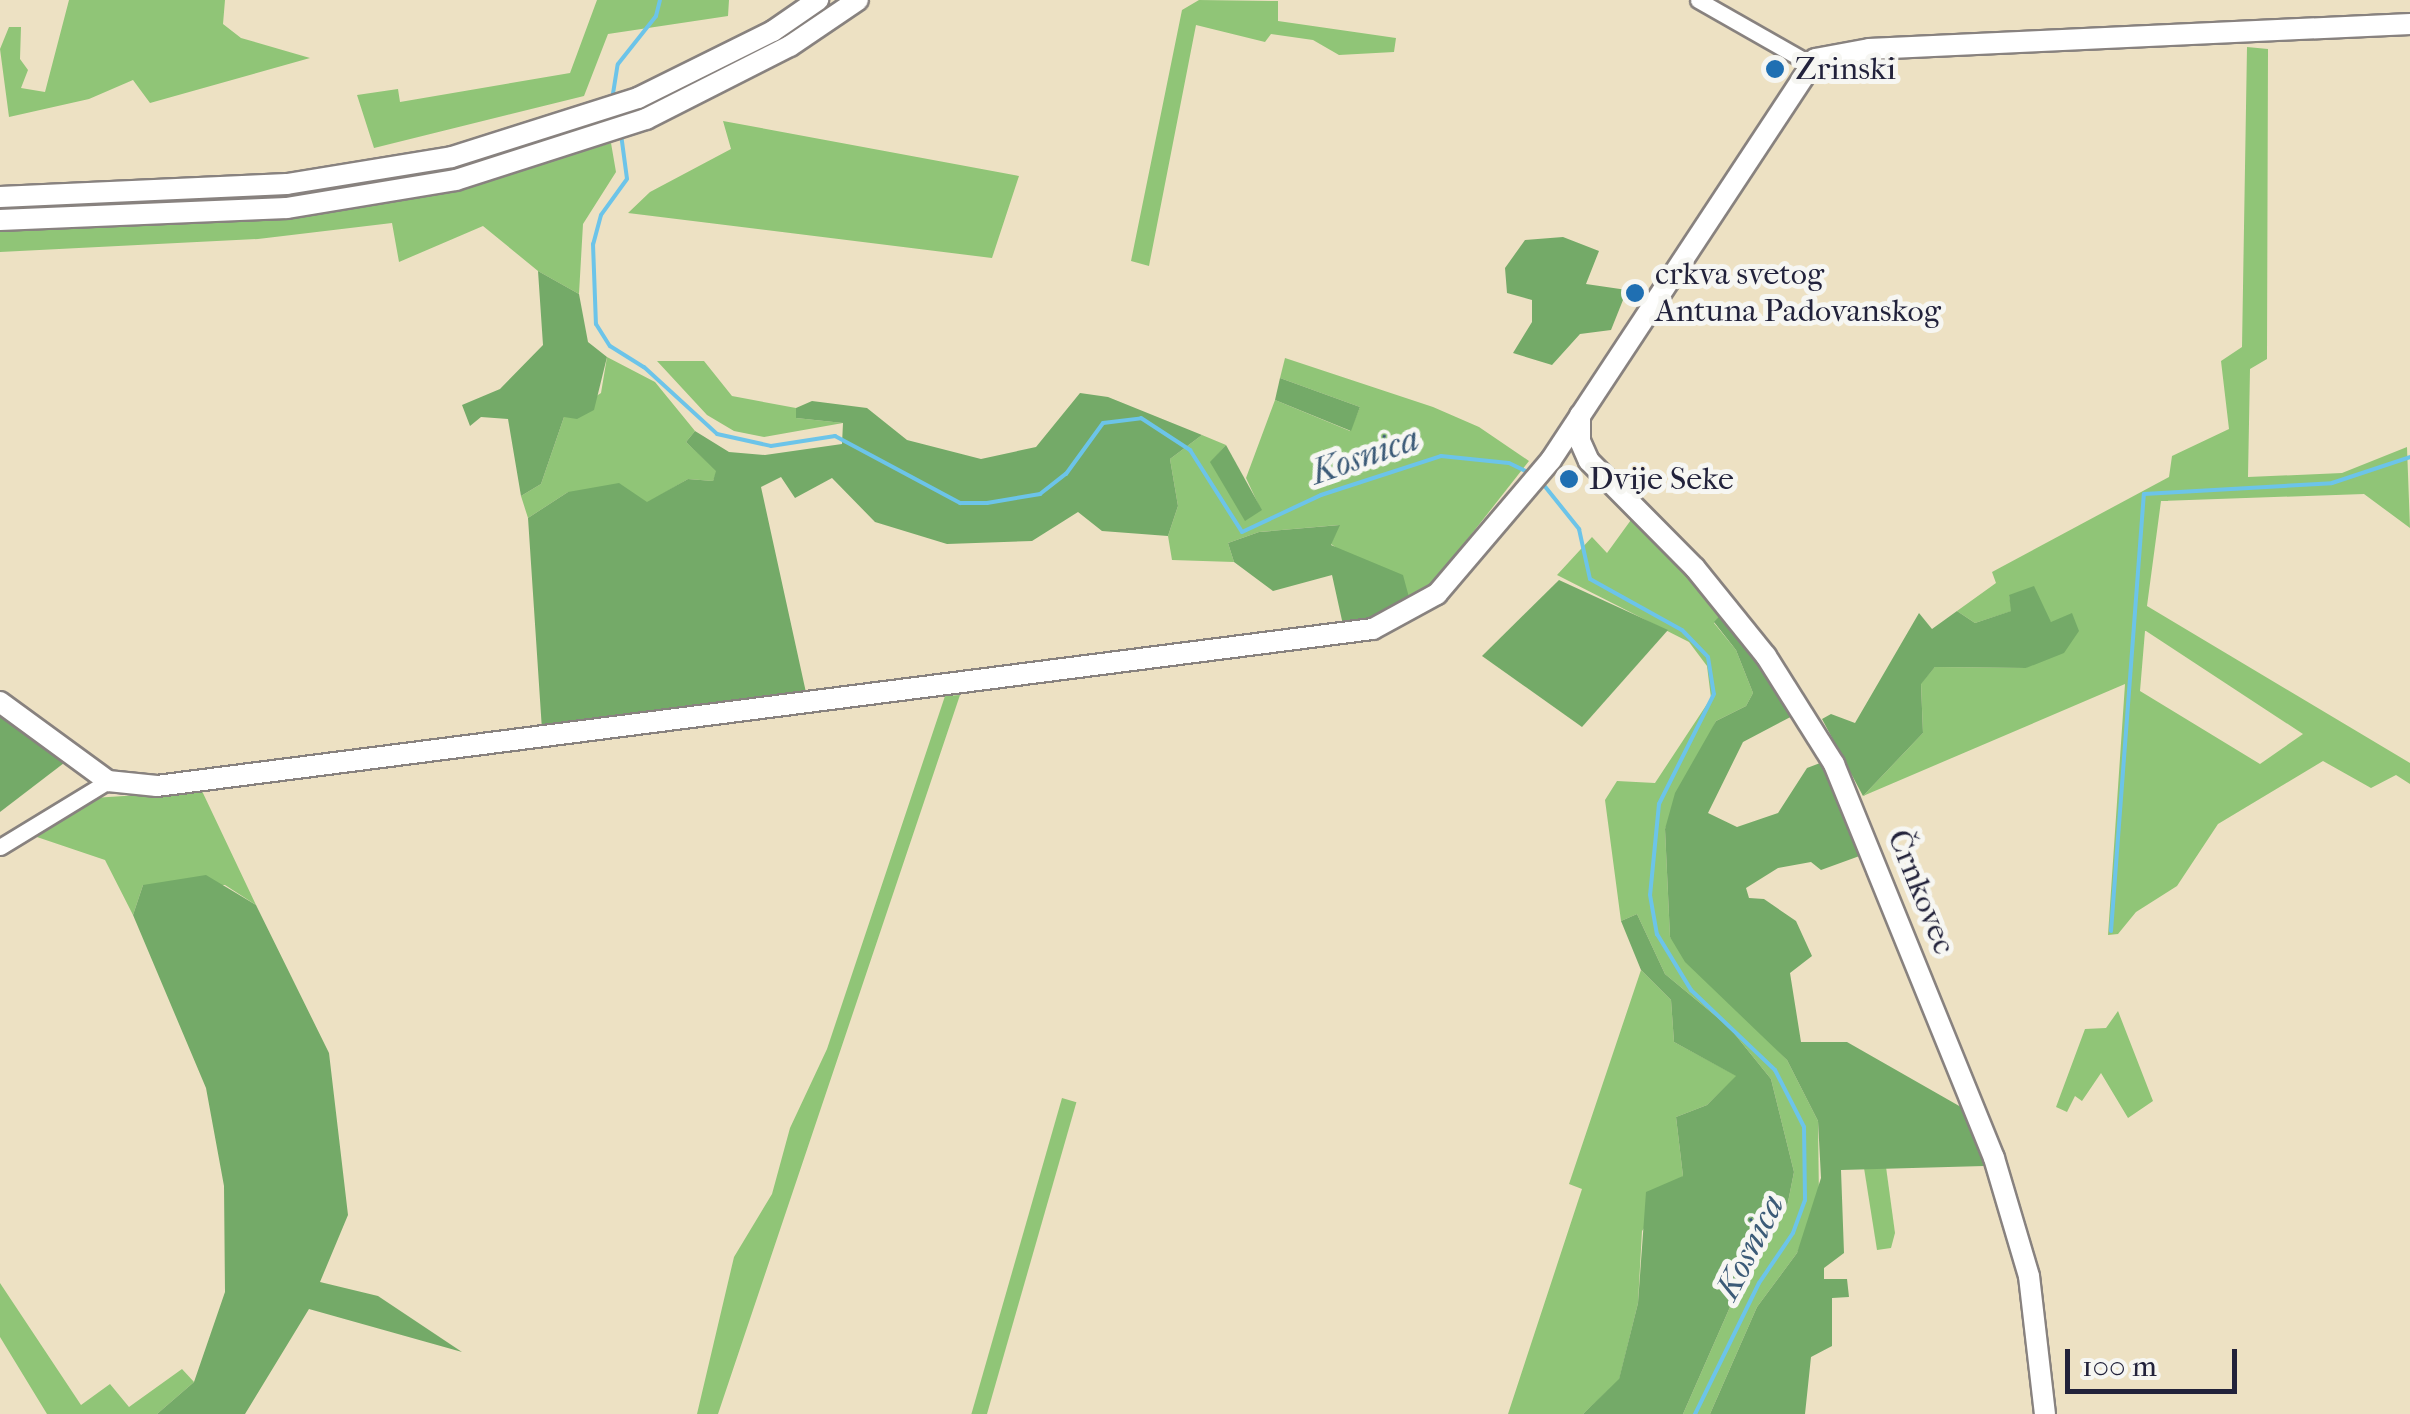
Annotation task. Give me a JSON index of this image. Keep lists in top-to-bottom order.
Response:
{
  "streets": {
    "main road": ["Črnkovec"]
  },
  "water": ["Kosnica"],
  "places": ["Zrinski", "crkva svetog Antuna Padovanskog", "Dvije Seke"],
  "scale_bar": "100 m"
}
